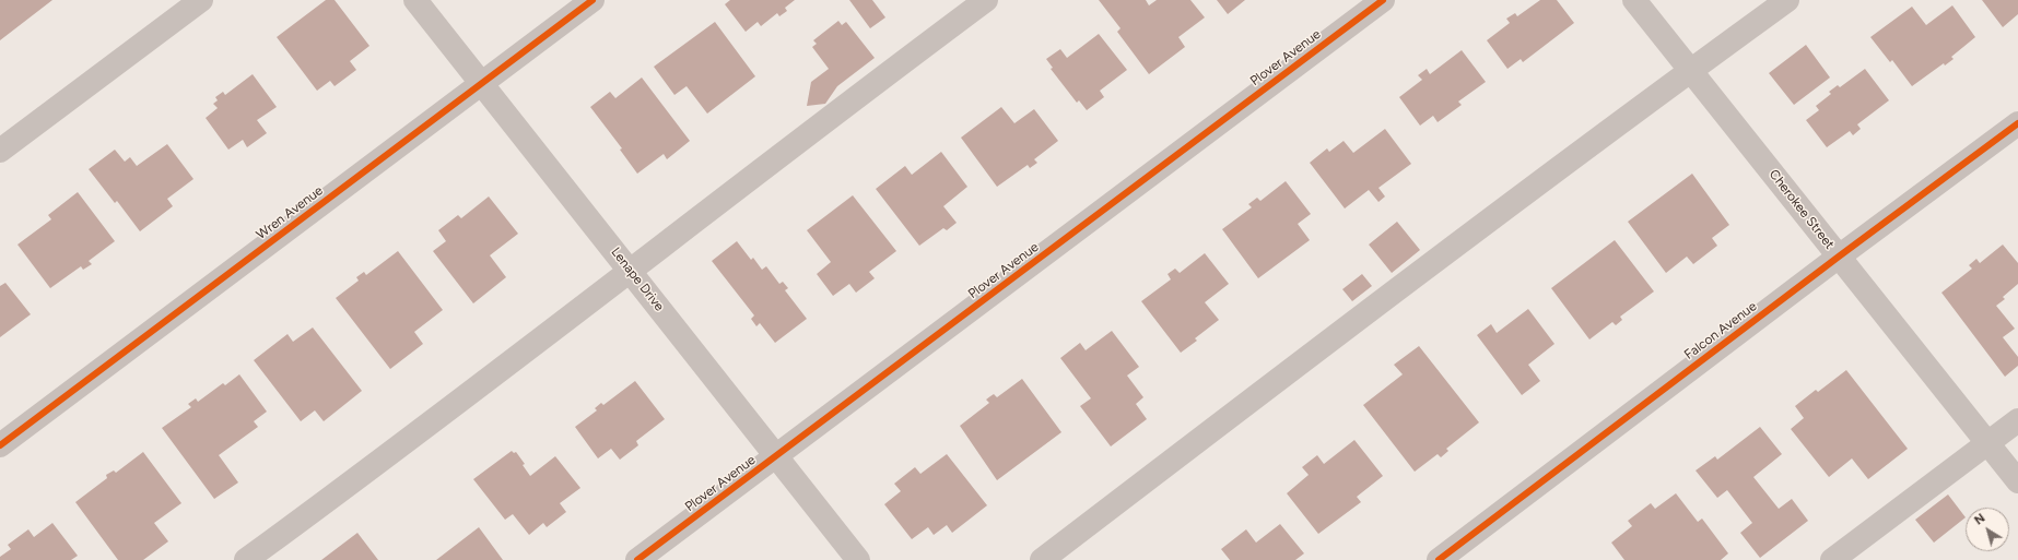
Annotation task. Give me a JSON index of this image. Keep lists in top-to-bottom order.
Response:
{
  "streets": {
    "street": [
      "Plover Avenue",
      "Cherokee Street",
      "Wren Avenue",
      "Lenape Drive",
      "Falcon Avenue"
    ]
  },
  "crossings": [
    ["Plover Avenue", "Lenape Drive"],
    ["Cherokee Street", "Falcon Avenue"],
    ["Wren Avenue", "Lenape Drive"]
  ],
  "north": "top left"
}
